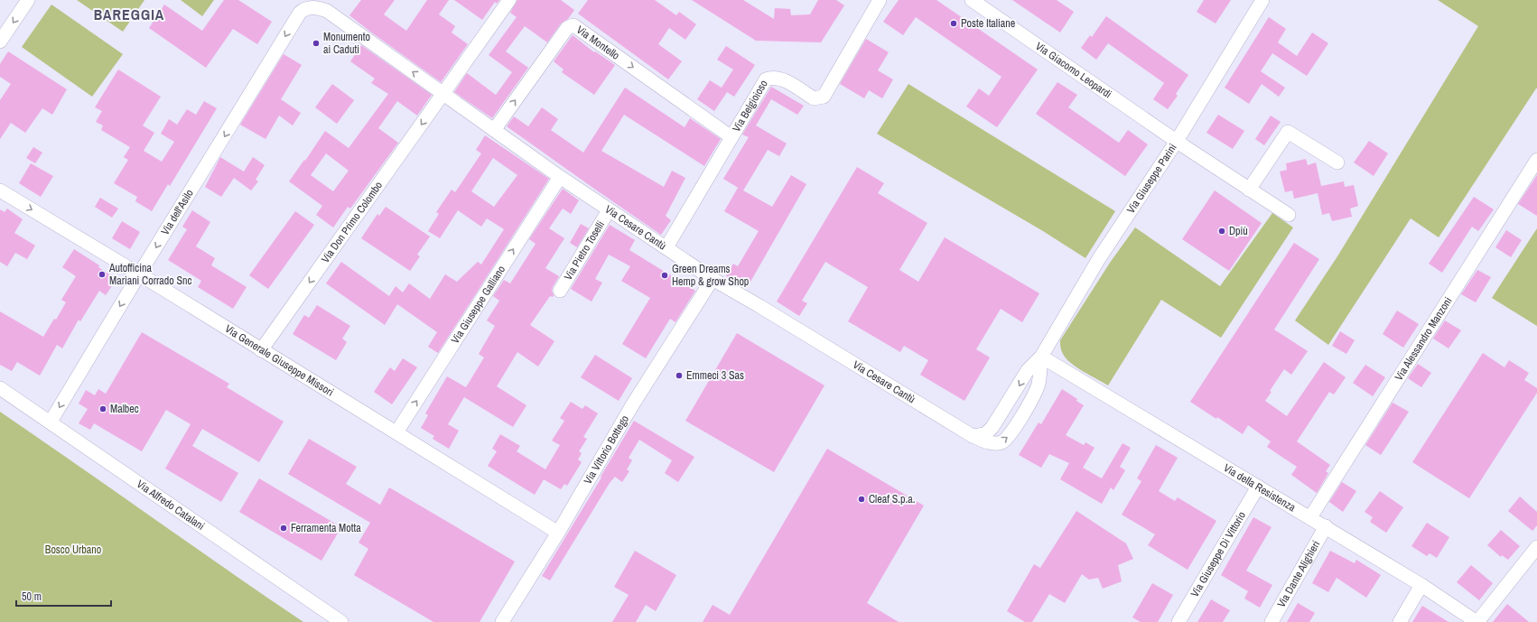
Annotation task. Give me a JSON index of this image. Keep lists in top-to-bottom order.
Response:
{
  "streets": {
    "street": [
      "Via Montello",
      "Via Giacomo Leopardi",
      "Via Belgioioso",
      "Via Giuseppe Parini",
      "Via dell'Asilo",
      "Via Don Primo Colombo",
      "Via Cesare Cantù",
      "Via Pietro Toselli",
      "Via Giuseppe Galliano",
      "Via Alessandro Manzoni",
      "Via Generale Giuseppe Missori",
      "Via Vittorio Bottego",
      "Via della Resistenza",
      "Via Alfredo Catalani",
      "Via Giuseppe Di Vittorio",
      "Via Dante Alighieri"
    ]
  },
  "crossings": [
    ["Via Montello", "Via Belgioioso"],
    ["Via Montello", "Via Cesare Cantù"],
    ["Via Giacomo Leopardi", "Via Giuseppe Parini"],
    ["Via Belgioioso", "Via Cesare Cantù"],
    ["Via Giuseppe Parini", "Via Cesare Cantù"],
    ["Via Giuseppe Parini", "Via della Resistenza"],
    ["Via dell'Asilo", "Via Cesare Cantù"],
    ["Via dell'Asilo", "Via Generale Giuseppe Missori"],
    ["Via dell'Asilo", "Via Alfredo Catalani"],
    ["Via Don Primo Colombo", "Via Cesare Cantù"],
    ["Via Don Primo Colombo", "Via Generale Giuseppe Missori"],
    ["Via Cesare Cantù", "Via Pietro Toselli"],
    ["Via Cesare Cantù", "Via Giuseppe Galliano"],
    ["Via Cesare Cantù", "Via Vittorio Bottego"],
    ["Via Giuseppe Galliano", "Via Generale Giuseppe Missori"],
    ["Via Alessandro Manzoni", "Via della Resistenza"],
    ["Via Generale Giuseppe Missori", "Via Vittorio Bottego"],
    ["Via della Resistenza", "Via Giuseppe Di Vittorio"],
    ["Via della Resistenza", "Via Dante Alighieri"]
  ],
  "one_way": ["Via dell'Asilo", "Via Don Primo Colombo", "Via Giuseppe Galliano"],
  "districts": ["BAREGGIA"],
  "parks": ["Bosco Urbano"],
  "places": [
    "Poste Italiane",
    "Monumento ai Caduti",
    "Dpiù",
    "Autofficina Mariani Corrado Snc",
    "Green Dreams Hemp & grow Shop",
    "Emmeci 3 Sas",
    "Malbec",
    "Cleaf S.p.a.",
    "Ferramenta Motta"
  ],
  "scale_bar": "50 m"
}
